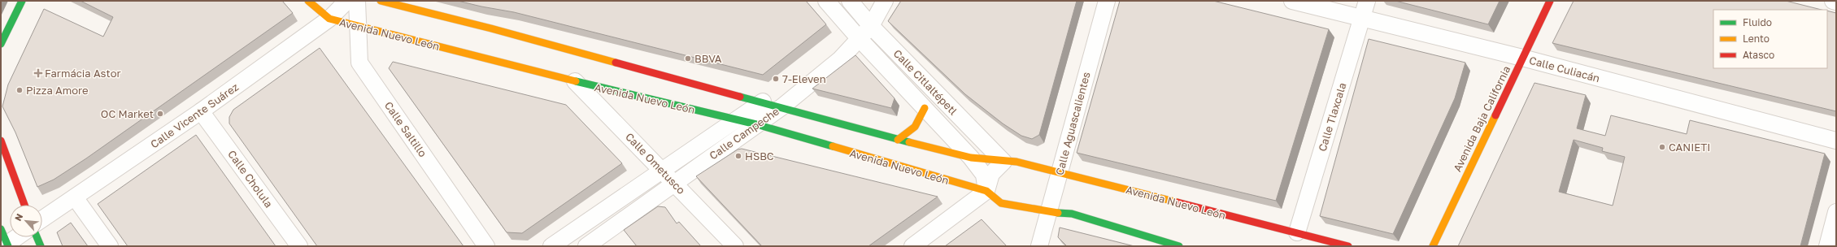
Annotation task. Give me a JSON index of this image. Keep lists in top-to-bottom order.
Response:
{
  "streets": {
    "main road": ["Avenida Nuevo León", "Avenida Baja California"],
    "street": [
      "Calle Culiacán",
      "Calle Citlaltépetl",
      "Calle Vicente Suárez",
      "Calle Tlaxcala",
      "Calle Aguascalientes",
      "Calle Saltillo",
      "Calle Campeche",
      "Calle Ometusco",
      "Calle Cholula"
    ]
  },
  "crossings": [
    ["Avenida Nuevo León", "Calle Citlaltépetl"],
    ["Avenida Nuevo León", "Calle Vicente Suárez"],
    ["Avenida Nuevo León", "Calle Tlaxcala"],
    ["Avenida Nuevo León", "Calle Aguascalientes"],
    ["Avenida Nuevo León", "Calle Saltillo"],
    ["Avenida Nuevo León", "Calle Campeche"],
    ["Avenida Nuevo León", "Calle Ometusco"],
    ["Calle Culiacán", "Calle Tlaxcala"],
    ["Calle Culiacán", "Avenida Baja California"],
    ["Calle Citlaltépetl", "Calle Campeche"],
    ["Calle Vicente Suárez", "Calle Cholula"],
    ["Calle Campeche", "Calle Ometusco"]
  ],
  "places": {
    "other": [
      "BBVA",
      "7-Eleven",
      "Pizza Amore",
      "OC Market",
      "CANIETI",
      "HSBC"
    ],
    "health": ["Farmácia Astor"]
  },
  "legend": ["Fluido", "Lento", "Atasco"],
  "north": "top left"
}
